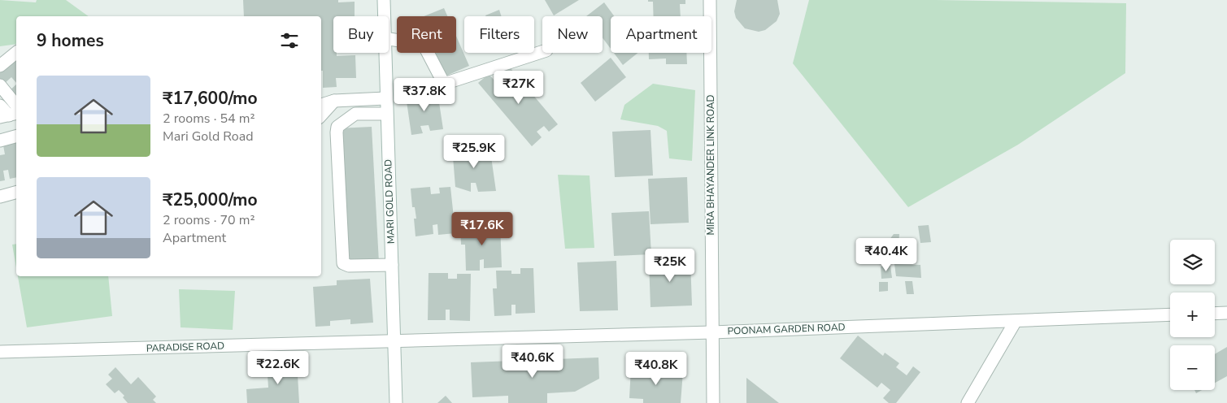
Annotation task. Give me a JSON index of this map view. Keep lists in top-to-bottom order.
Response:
{
  "streets": {
    "street": [
      "MIRA BHAYANDER LINK ROAD",
      "MARI GOLD ROAD",
      "POONAM GARDEN ROAD",
      "PARADISE ROAD"
    ]
  },
  "crossings": [
    ["MIRA BHAYANDER LINK ROAD", "POONAM GARDEN ROAD"],
    ["MARI GOLD ROAD", "POONAM GARDEN ROAD"],
    ["MARI GOLD ROAD", "PARADISE ROAD"],
    ["POONAM GARDEN ROAD", "PARADISE ROAD"]
  ],
  "page": {
    "chip": [
      "Buy",
      "Rent",
      "Filters",
      "New",
      "Apartment"
    ],
    "heading": "9 homes",
    "list": [
      {
        "name": "₹17,600/mo",
        "note": "2 rooms · 54 m² · Mari Gold Road"
      },
      {
        "name": "₹25,000/mo",
        "note": "2 rooms · 70 m² · Apartment"
      }
    ],
    "price": [
      "₹27K",
      "₹37.8K",
      "₹25.9K",
      "₹17.6K",
      "₹40.4K",
      "₹25K",
      "₹40.6K",
      "₹22.6K",
      "₹40.8K"
    ],
    "map_buttons": ["+", "−"]
  }
}
